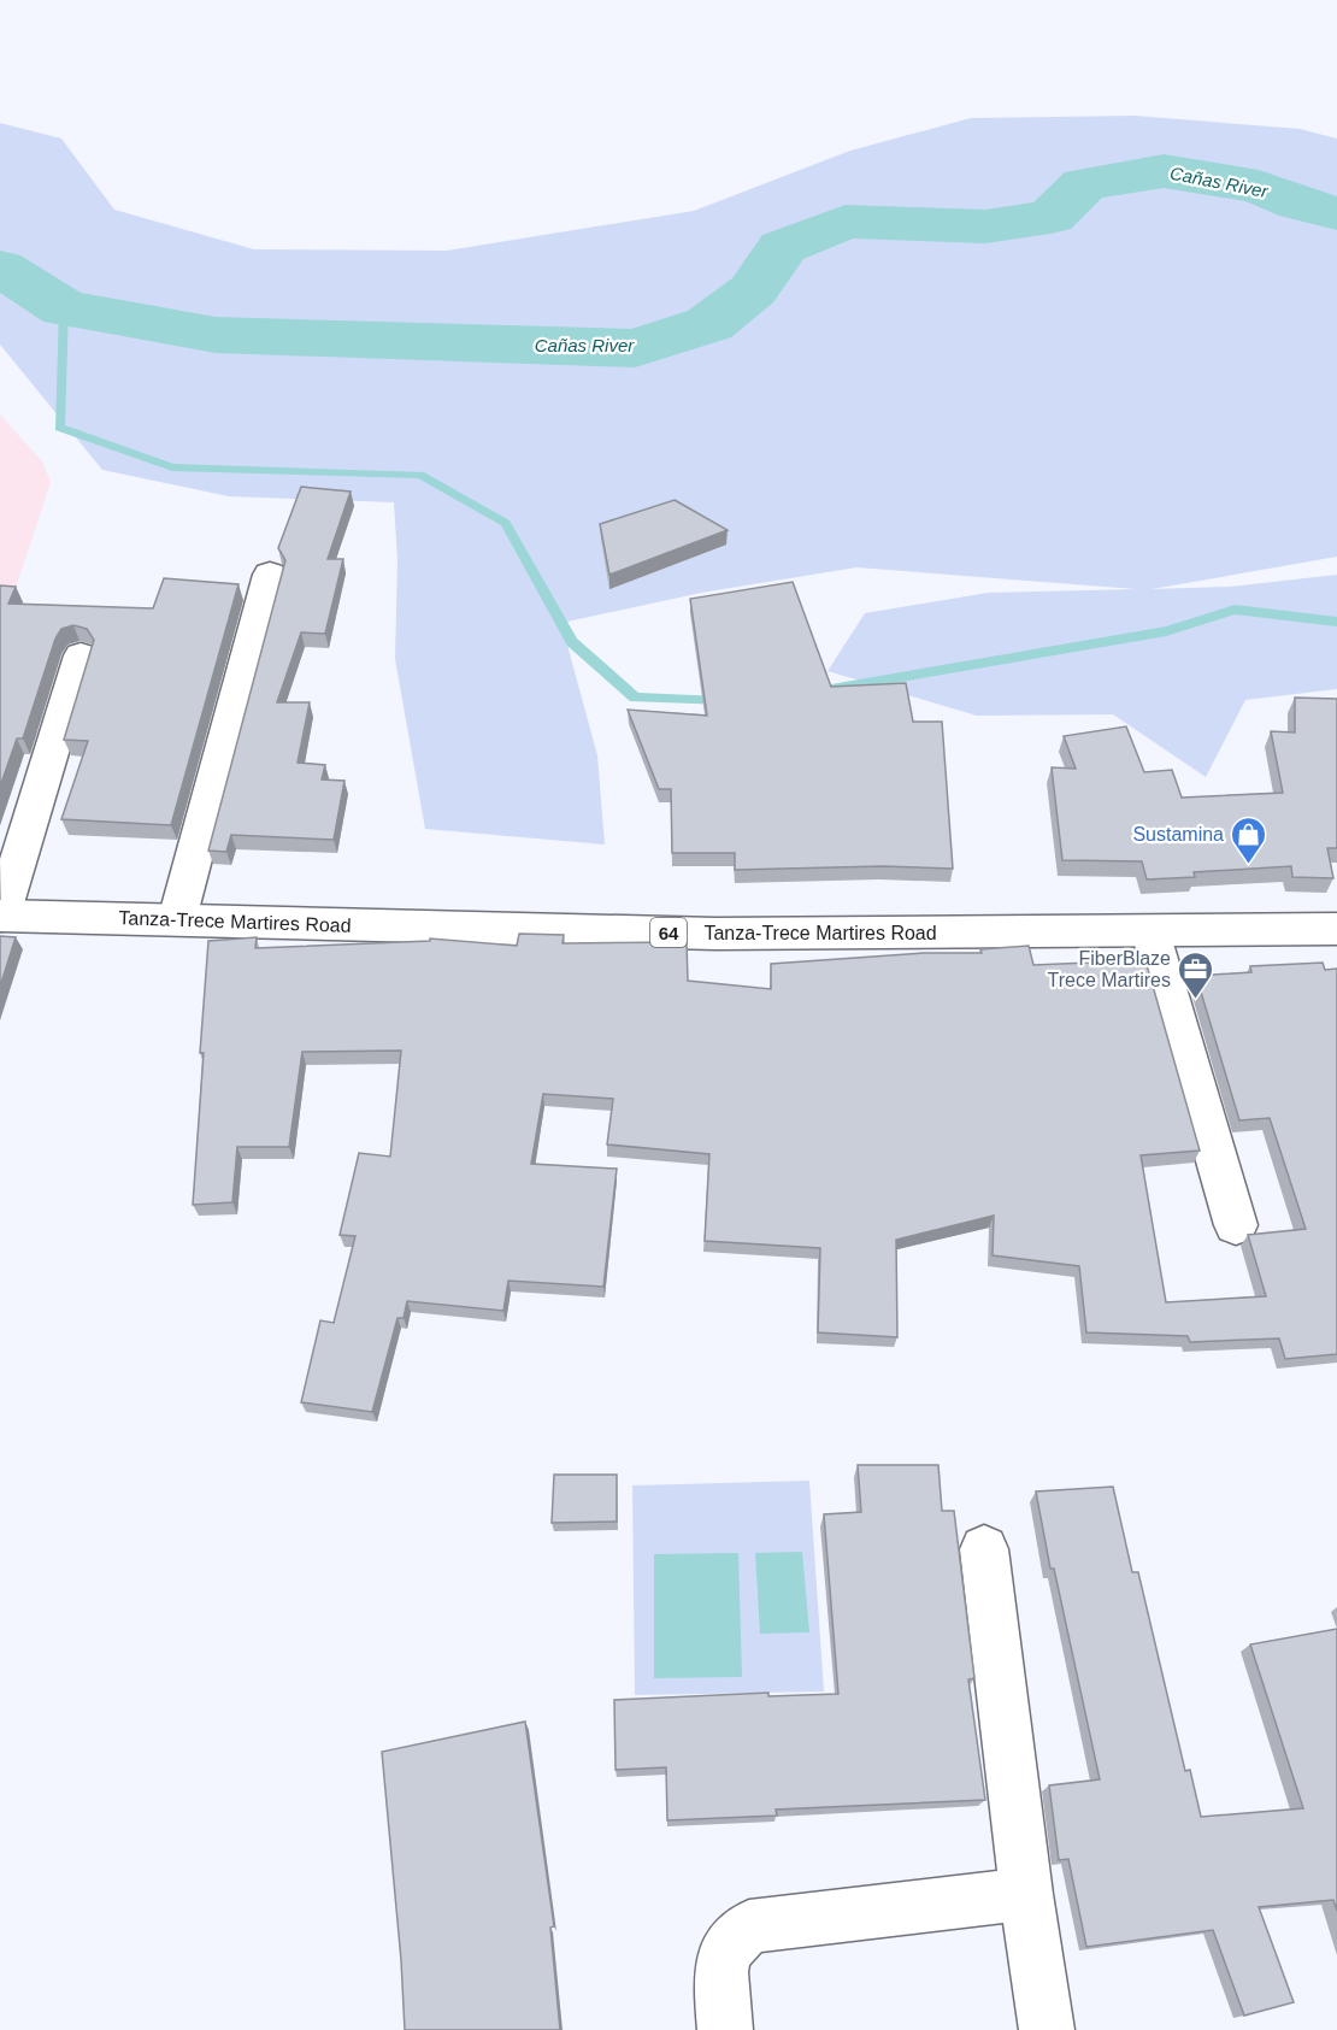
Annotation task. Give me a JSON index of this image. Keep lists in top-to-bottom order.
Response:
{
  "streets": {
    "main road": ["Tanza-Trece Martires Road", "64"]
  },
  "water": ["Cañas River"],
  "places": {
    "shop": ["Sustamina"],
    "office": ["FiberBlaze Trece Martires"]
  }
}
